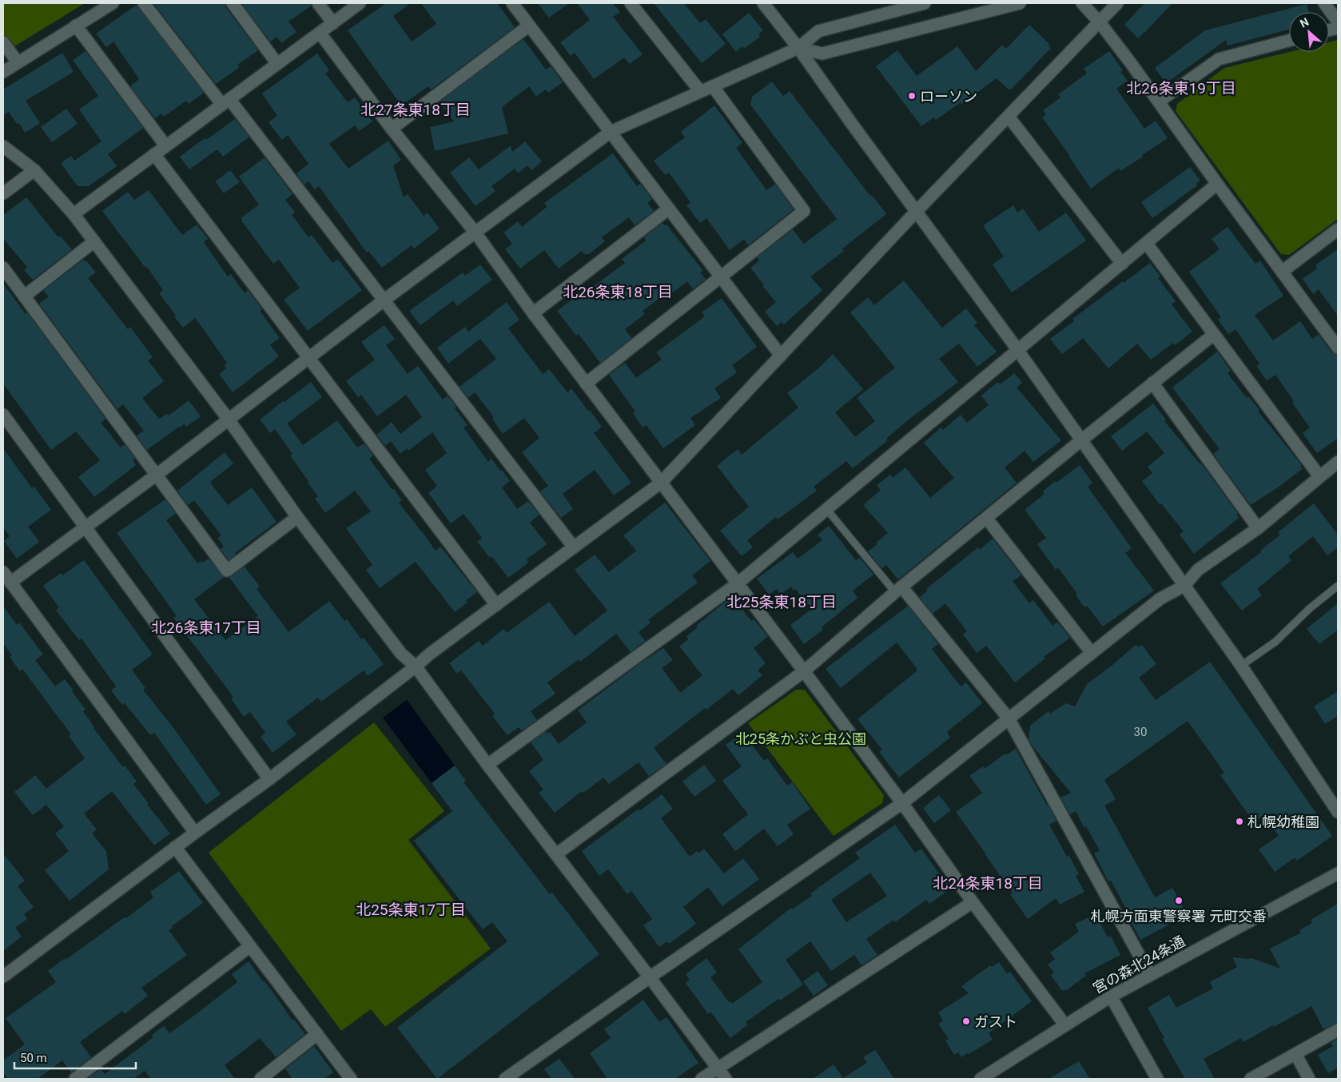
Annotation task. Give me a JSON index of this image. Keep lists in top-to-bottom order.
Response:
{
  "streets": {
    "street": ["宮の森北24条通"]
  },
  "districts": [
    "北26条東19丁目",
    "北27条東18丁目",
    "北26条東18丁目",
    "北25条東18丁目",
    "北26条東17丁目",
    "北24条東18丁目",
    "北25条東17丁目"
  ],
  "parks": ["北25条かぶと虫公園"],
  "places": [
    "ローソン",
    "札幌幼稚園",
    "札幌方面東警察署 元町交番",
    "ガスト"
  ],
  "house_numbers": ["30"],
  "scale_bar": "50 m",
  "north": "top left"
}
